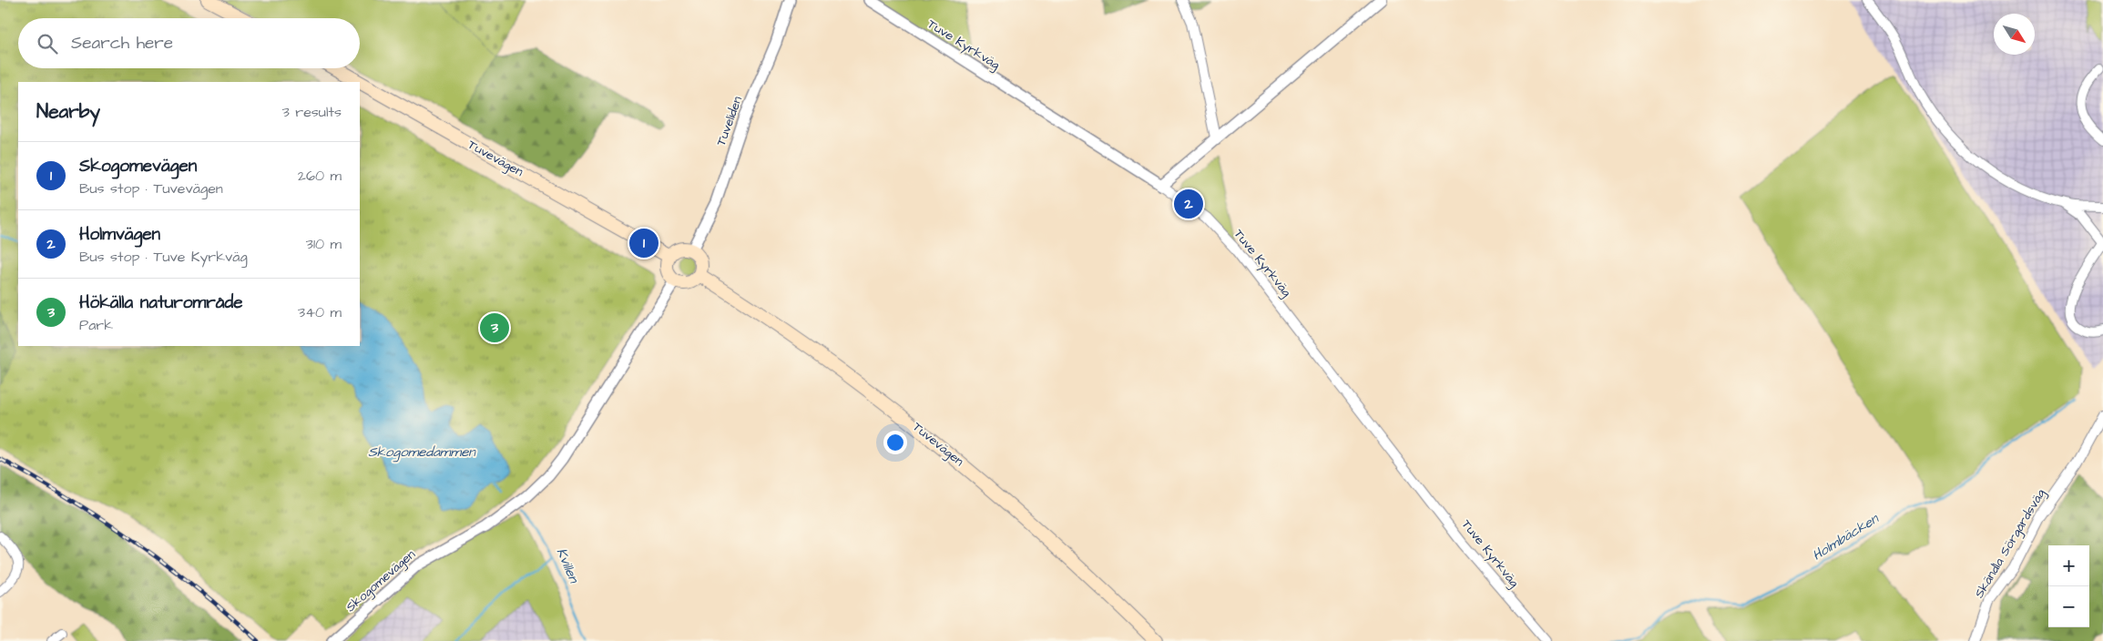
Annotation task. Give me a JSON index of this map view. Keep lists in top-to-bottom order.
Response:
{
  "streets": {
    "main road": ["Tuvevägen"],
    "street": [
      "Tuve Kyrkväg",
      "Tuveliden",
      "Skändla Sörgårdsväg",
      "Skogomevägen"
    ]
  },
  "crossings": [
    ["Tuveliden", "Tuvevägen"],
    ["Tuveliden", "Skogomevägen"],
    ["Tuvevägen", "Skogomevägen"]
  ],
  "water": ["Skogomedammen", "Holmbäcken", "Kvillen"],
  "north": "bottom right",
  "page": {
    "search": "Search here",
    "heading": ["Nearby", "3 results"],
    "list": [
      {
        "mark": "1",
        "name": "Skogomevägen",
        "note": "Bus stop · Tuvevägen",
        "value": "260 m"
      },
      {
        "mark": "2",
        "name": "Holmvägen",
        "note": "Bus stop · Tuve Kyrkväg",
        "value": "310 m"
      },
      {
        "mark": "3",
        "name": "Hökälla naturområde",
        "note": "Park",
        "value": "340 m"
      }
    ],
    "pins": ["2", "1", "3"],
    "map_buttons": ["+", "−"]
  }
}
